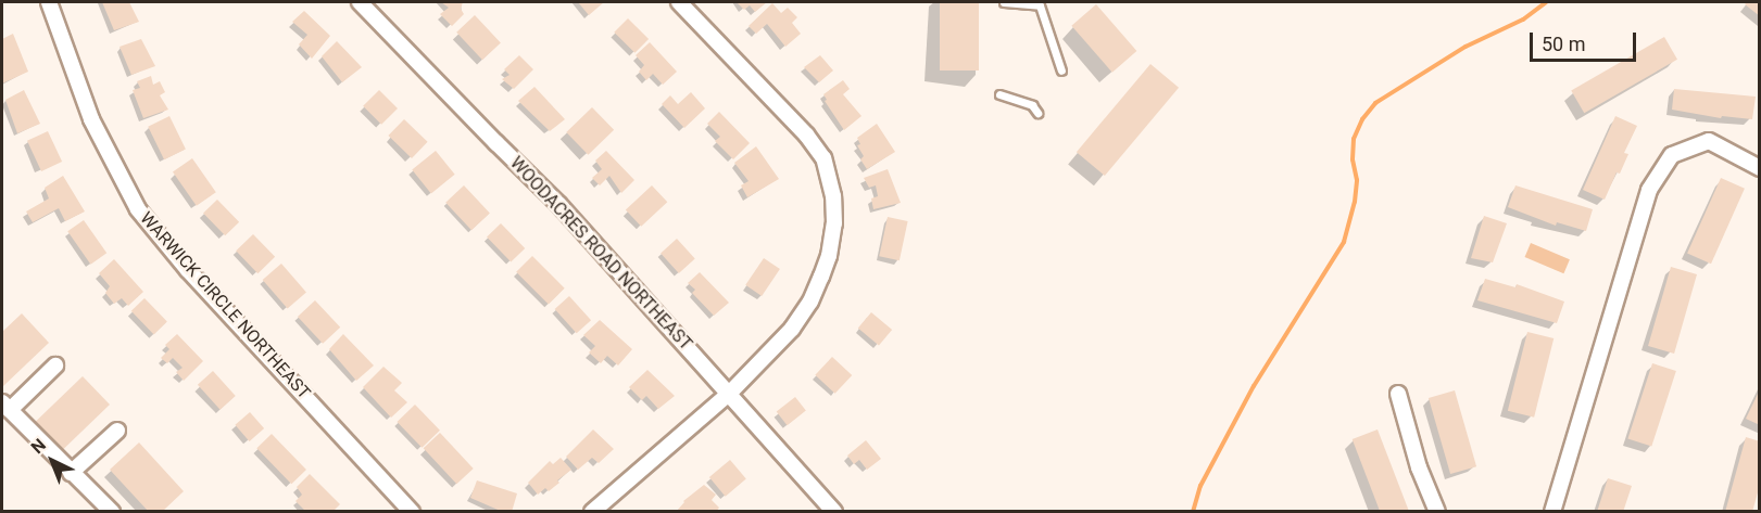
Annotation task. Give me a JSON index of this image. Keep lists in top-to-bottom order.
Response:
{
  "streets": {
    "street": ["WOODACRES ROAD NORTHEAST", "WARWICK CIRCLE NORTHEAST"]
  },
  "scale_bar": "50 m",
  "north": "top left"
}
